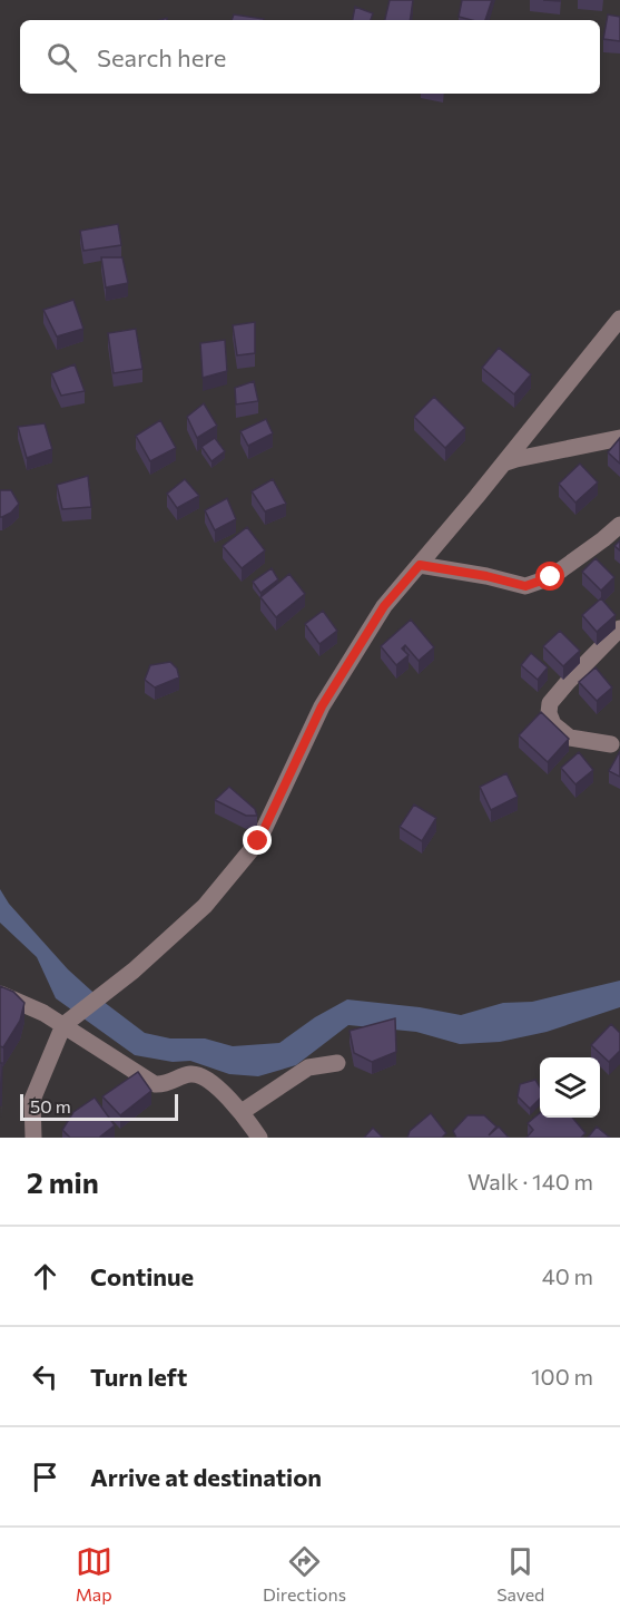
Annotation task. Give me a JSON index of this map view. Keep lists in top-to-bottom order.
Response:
{
  "scale_bar": "50 m",
  "page": {
    "search": "Search here",
    "scale": "50 m",
    "heading": ["2 min", "Walk · 140 m"],
    "list": [
      ["Continue", "40 m"],
      ["Turn left", "100 m"],
      "Arrive at destination"
    ],
    "nav": ["Map", "Directions", "Saved"]
  }
}
